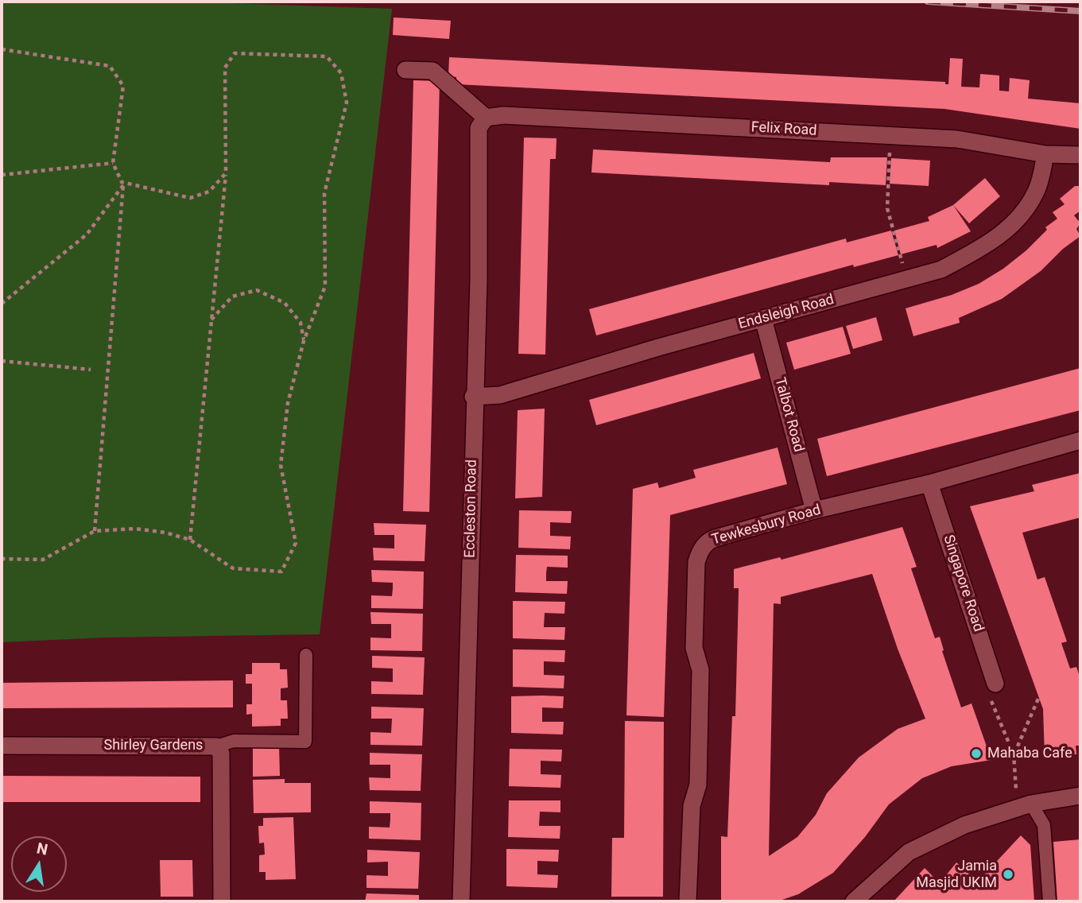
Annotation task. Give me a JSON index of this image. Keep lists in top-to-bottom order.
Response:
{
  "streets": {
    "street": [
      "Felix Road",
      "Endsleigh Road",
      "Talbot Road",
      "Eccleston Road",
      "Tewkesbury Road",
      "Singapore Road",
      "Shirley Gardens"
    ]
  },
  "crossings": [
    ["Felix Road", "Endsleigh Road"],
    ["Felix Road", "Eccleston Road"],
    ["Endsleigh Road", "Talbot Road"],
    ["Endsleigh Road", "Eccleston Road"],
    ["Talbot Road", "Tewkesbury Road"],
    ["Tewkesbury Road", "Singapore Road"]
  ],
  "places": ["Mahaba Cafe", "Jamia Masjid UKIM"],
  "north": "top"
}
